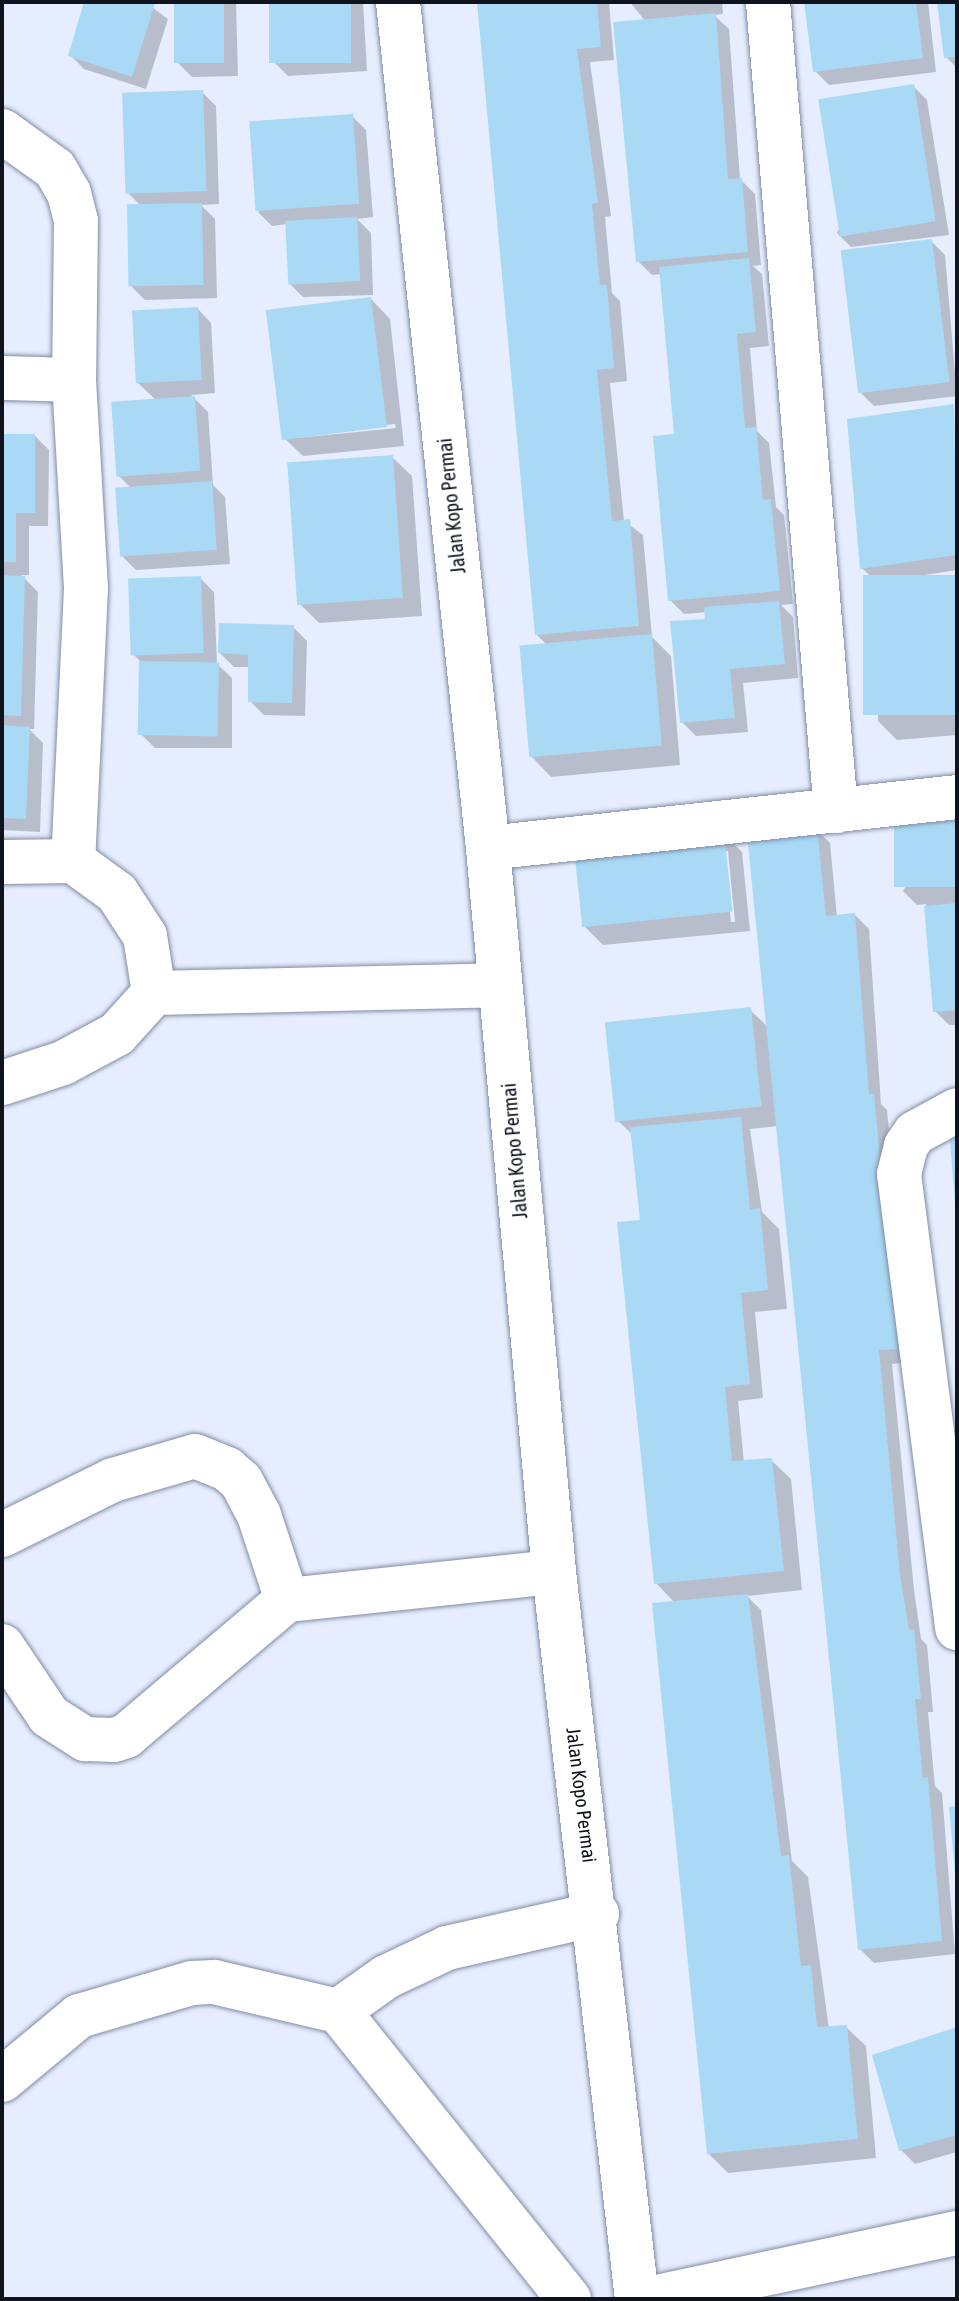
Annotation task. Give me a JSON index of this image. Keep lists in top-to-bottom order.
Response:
{
  "streets": {
    "street": ["Jalan Kopo Permai"]
  }
}
